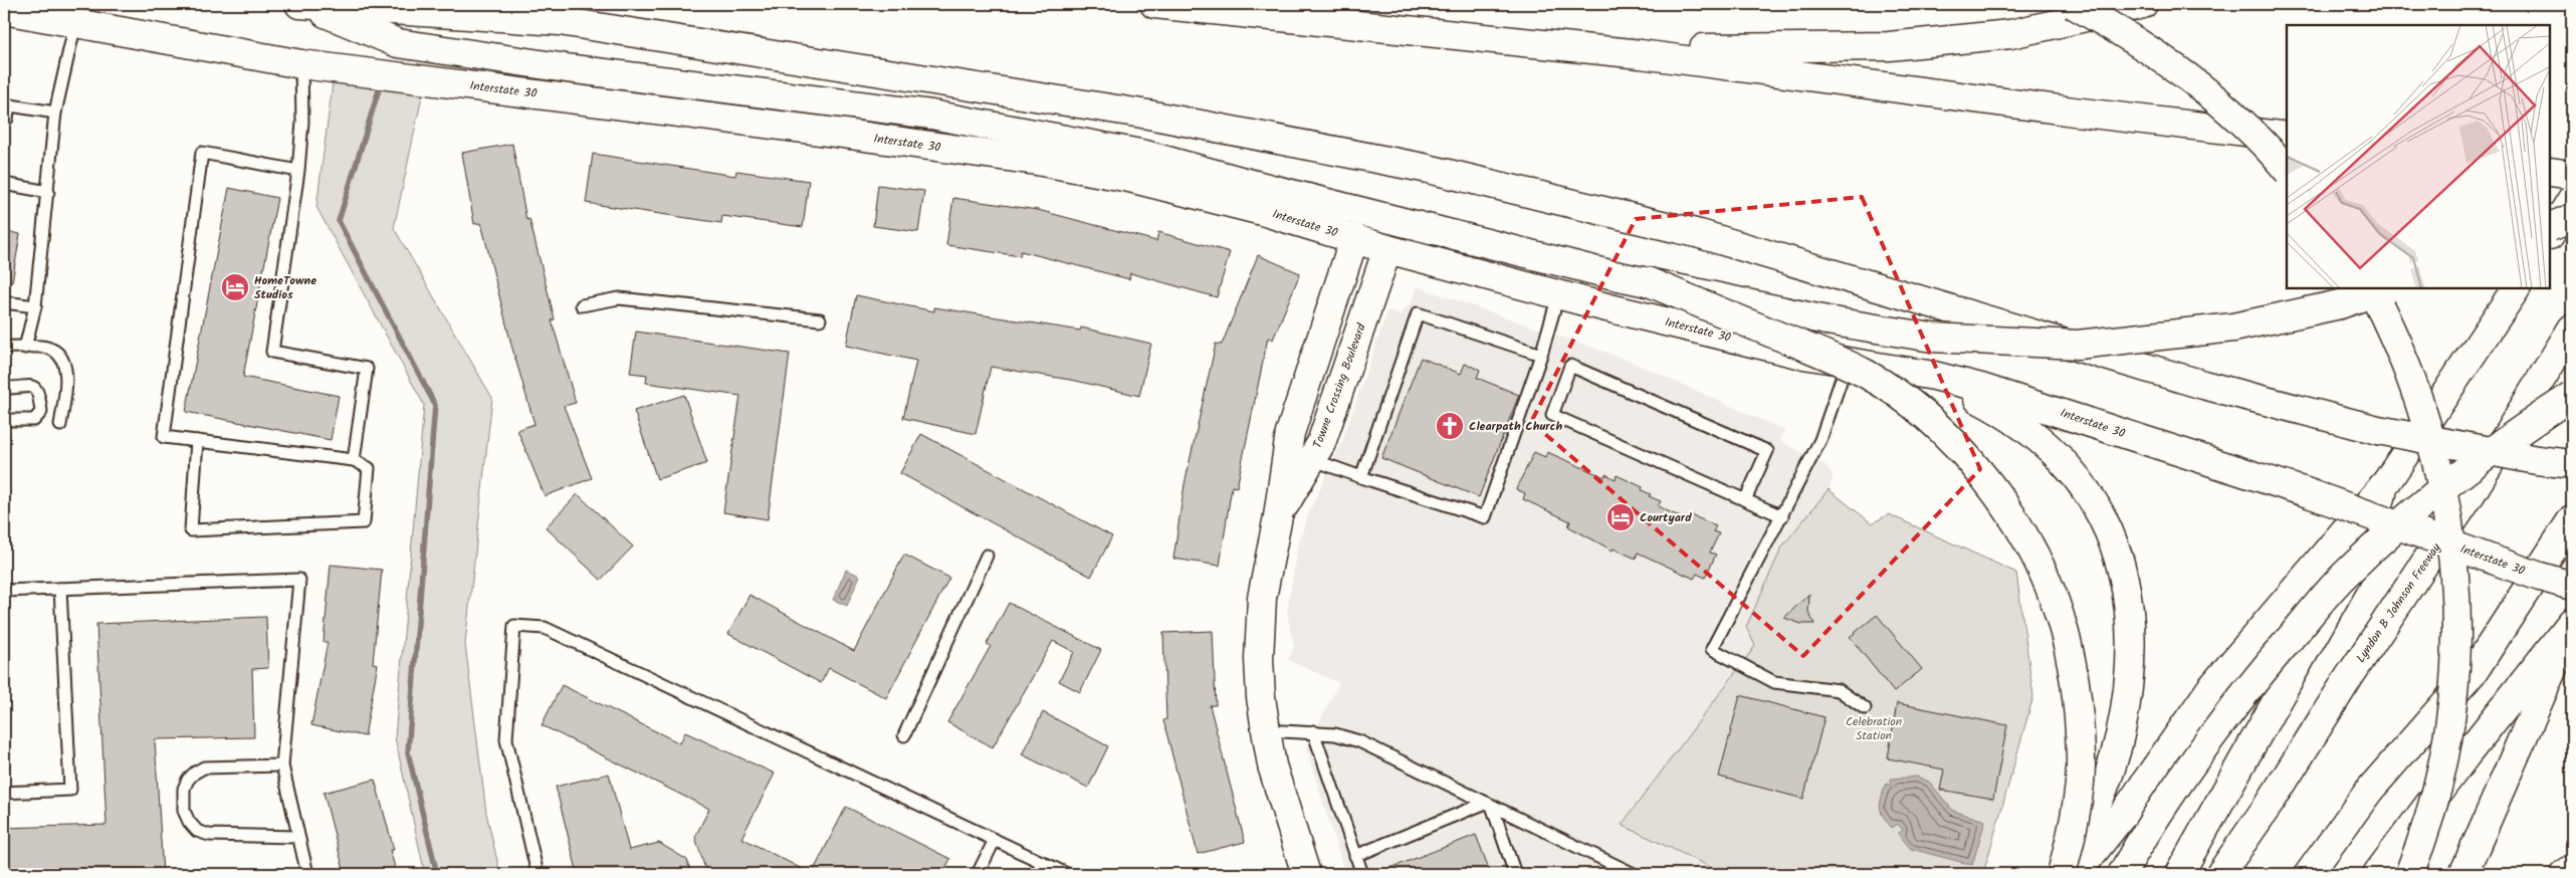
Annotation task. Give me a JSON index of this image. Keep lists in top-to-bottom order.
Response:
{
  "streets": {
    "main road": ["Interstate 30", "Towne Crossing Boulevard", "Lyndon B Johnson Freeway"]
  },
  "crossings": [
    ["Interstate 30", "Towne Crossing Boulevard"]
  ],
  "parks": ["Celebration Station"],
  "places": {
    "hotel": ["HomeTowne Studios", "Courtyard"],
    "church": ["Clearpath Church"]
  }
}
